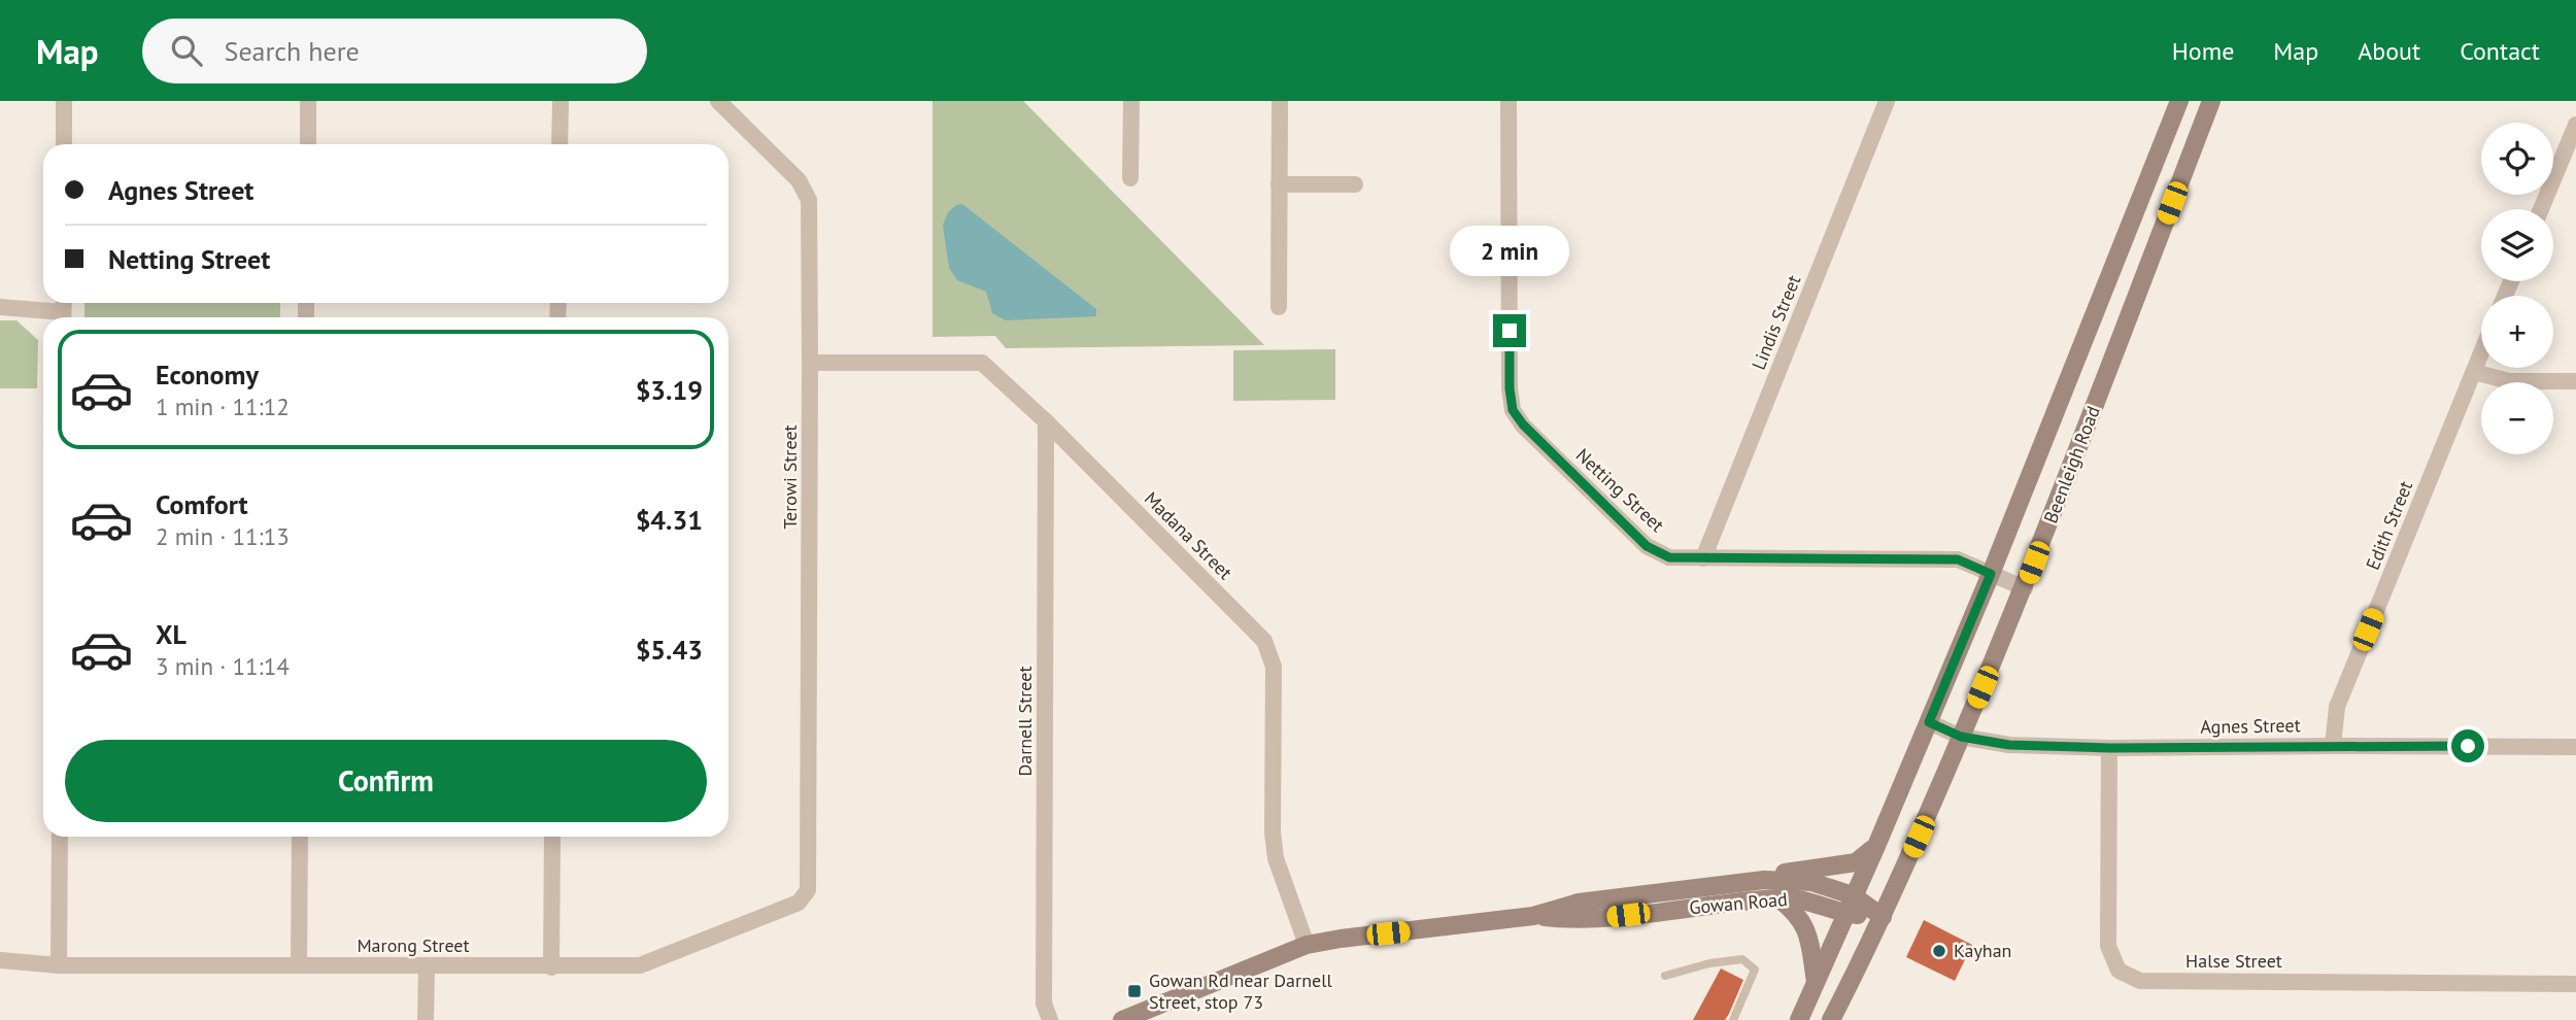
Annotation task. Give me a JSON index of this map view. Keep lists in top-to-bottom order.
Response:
{
  "streets": {
    "main road": ["Beenleigh Road", "Gowan Road"],
    "street": [
      "Lindis Street",
      "Terowi Street",
      "Netting Street",
      "Edith Street",
      "Madana Street",
      "Darnell Street",
      "Agnes Street",
      "Marong Street",
      "Halse Street"
    ]
  },
  "crossings": [
    ["Lindis Street", "Netting Street"],
    ["Beenleigh Road", "Netting Street"],
    ["Beenleigh Road", "Agnes Street"],
    ["Beenleigh Road", "Gowan Road"],
    ["Terowi Street", "Madana Street"],
    ["Terowi Street", "Marong Street"],
    ["Edith Street", "Agnes Street"],
    ["Madana Street", "Darnell Street"],
    ["Madana Street", "Gowan Road"],
    ["Agnes Street", "Halse Street"]
  ],
  "places": {
    "other": ["Kayhan"],
    "transit": ["Gowan Rd near Darnell Street, stop 73"]
  },
  "page": {
    "header": "Map",
    "search": "Search here",
    "nav": [
      "Home",
      "Map",
      "About",
      "Contact"
    ],
    "map_buttons": ["+", "−"],
    "banner": ["Agnes Street", "Netting Street"],
    "bubble": "2 min",
    "list": [
      {
        "name": "Economy",
        "note": "1 min · 11:12",
        "value": "$3.19"
      },
      {
        "name": "Comfort",
        "note": "2 min · 11:13",
        "value": "$4.31"
      },
      {
        "name": "XL",
        "note": "3 min · 11:14",
        "value": "$5.43"
      }
    ],
    "buttons": "Confirm"
  }
}
